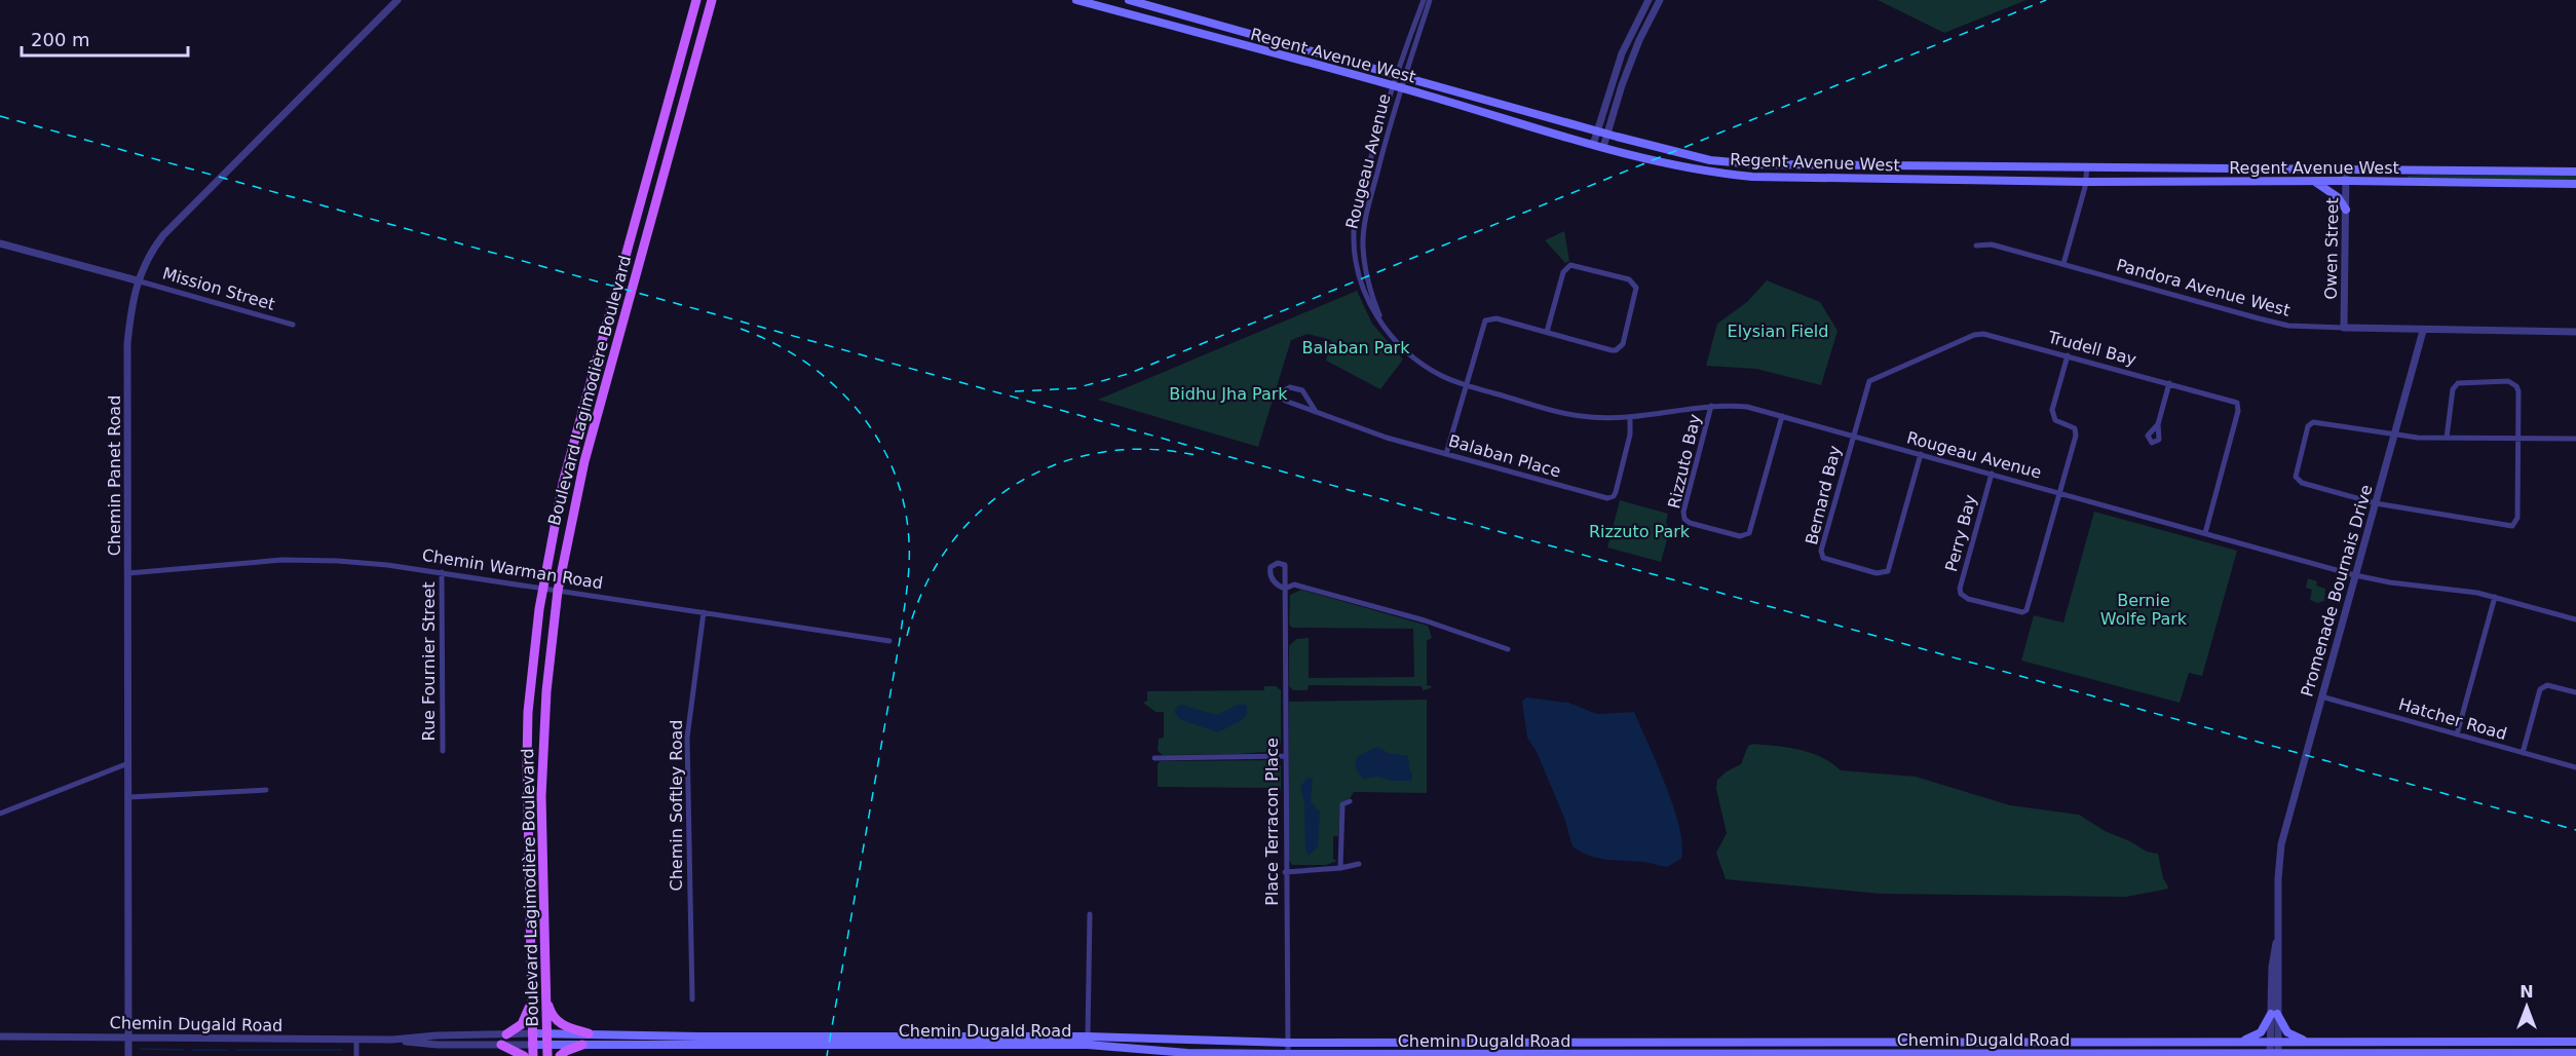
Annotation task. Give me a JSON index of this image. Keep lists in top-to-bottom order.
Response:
{
  "streets": {
    "main road": ["Regent Avenue West", "Boulevard Lagimodière Boulevard", "Chemin Dugald Road"],
    "street": [
      "Rougeau Avenue",
      "Owen Street",
      "Pandora Avenue West",
      "Mission Street",
      "Trudell Bay",
      "Balaban Place",
      "Rizzuto Bay",
      "Chemin Panet Road",
      "Bernard Bay",
      "Perry Bay",
      "Chemin Warman Road",
      "Promenade Bournais Drive",
      "Rue Fournier Street",
      "Hatcher Road",
      "Chemin Softley Road",
      "Place Terracon Place"
    ]
  },
  "crossings": [
    ["Regent Avenue West", "Rougeau Avenue"],
    ["Regent Avenue West", "Owen Street"],
    ["Rougeau Avenue", "Trudell Bay"],
    ["Rougeau Avenue", "Balaban Place"],
    ["Rougeau Avenue", "Rizzuto Bay"],
    ["Rougeau Avenue", "Bernard Bay"],
    ["Rougeau Avenue", "Perry Bay"],
    ["Rougeau Avenue", "Promenade Bournais Drive"],
    ["Owen Street", "Pandora Avenue West"],
    ["Pandora Avenue West", "Promenade Bournais Drive"],
    ["Mission Street", "Chemin Panet Road"],
    ["Trudell Bay", "Bernard Bay"],
    ["Boulevard Lagimodière Boulevard", "Chemin Warman Road"],
    ["Boulevard Lagimodière Boulevard", "Chemin Dugald Road"],
    ["Chemin Panet Road", "Chemin Warman Road"],
    ["Chemin Panet Road", "Chemin Dugald Road"],
    ["Chemin Warman Road", "Rue Fournier Street"],
    ["Chemin Warman Road", "Chemin Softley Road"],
    ["Promenade Bournais Drive", "Hatcher Road"],
    ["Place Terracon Place", "Chemin Dugald Road"]
  ],
  "parks": [
    "Elysian Field",
    "Balaban Park",
    "Bidhu Jha Park",
    "Rizzuto Park",
    "Bernie Wolfe Park"
  ],
  "scale_bar": "200 m",
  "north": "top"
}
